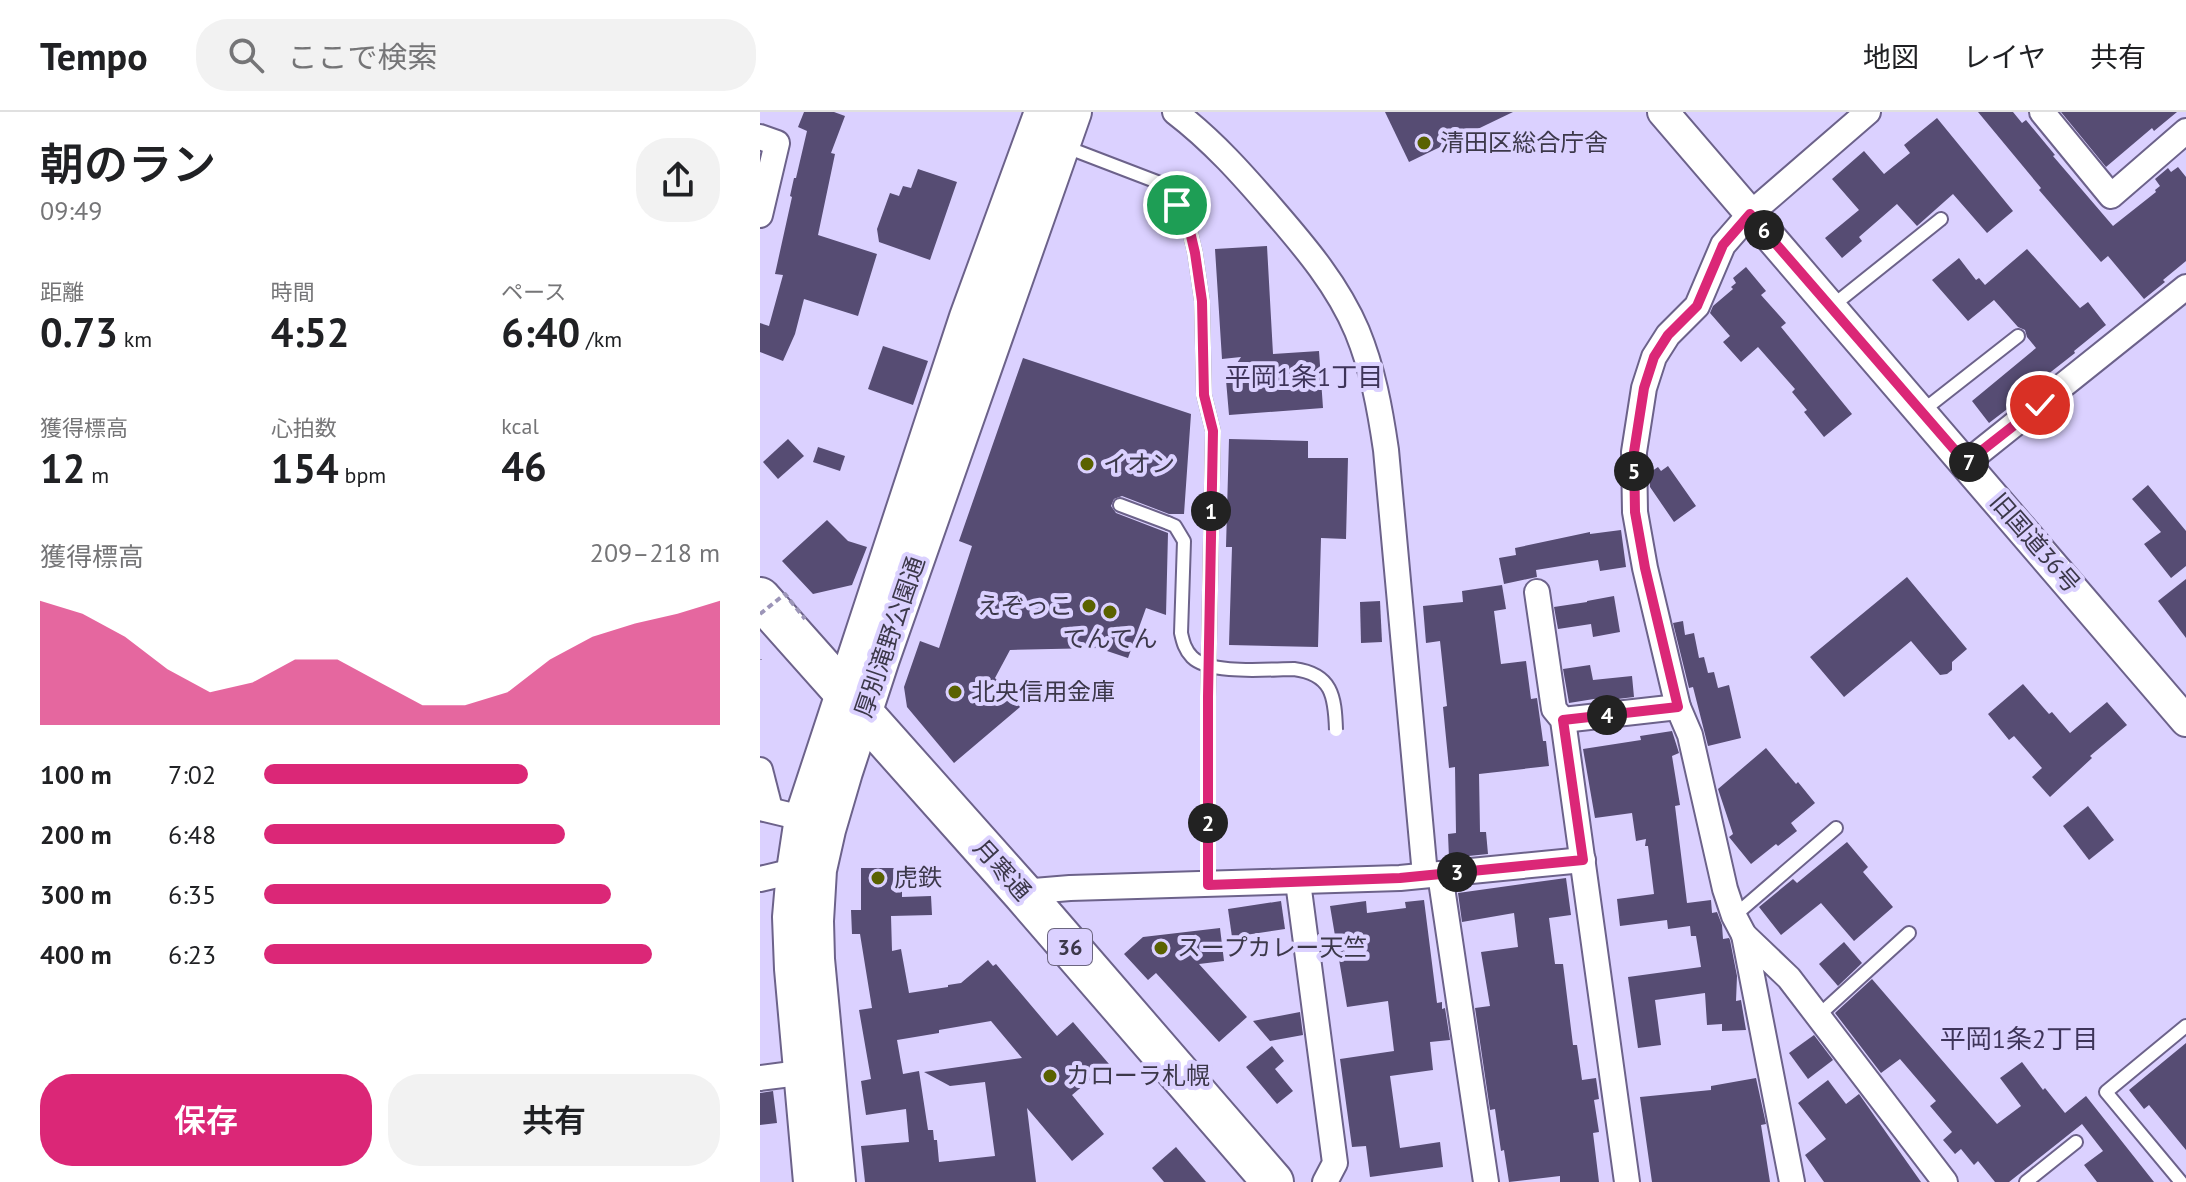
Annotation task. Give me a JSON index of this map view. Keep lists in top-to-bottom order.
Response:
{
  "streets": {
    "highway": ["月寒通", "36"],
    "main road": ["厚別滝野公園通"],
    "street": ["旧国道36号"]
  },
  "crossings": [
    ["厚別滝野公園通", "月寒通"]
  ],
  "districts": ["平岡1条1丁目", "平岡1条2丁目"],
  "places": [
    "清田区総合庁舎",
    "イオン",
    "えぞっこ",
    "てんてん",
    "北央信用金庫",
    "虎鉄",
    "スープカレー天竺",
    "カローラ札幌"
  ],
  "page": {
    "header": "Tempo",
    "search": "ここで検索",
    "nav": ["地図", "レイヤ", "共有"],
    "heading": ["朝のラン", "09:49"],
    "pins": [
      "6",
      "7",
      "5",
      "1",
      "4",
      "2",
      "3"
    ],
    "stats": [
      ["距離", "0.73 km"],
      ["時間", "4:52"],
      ["ペース", "6:40 /km"],
      ["獲得標高", "12 m"],
      ["心拍数", "154 bpm"],
      ["kcal", "46"]
    ],
    "chart": ["獲得標高", "209–218 m"],
    "list": [
      {
        "name": "100 m",
        "note": "7:02"
      },
      {
        "name": "200 m",
        "note": "6:48"
      },
      {
        "name": "300 m",
        "note": "6:35"
      },
      {
        "name": "400 m",
        "note": "6:23"
      }
    ],
    "buttons": ["保存", "共有"]
  }
}
